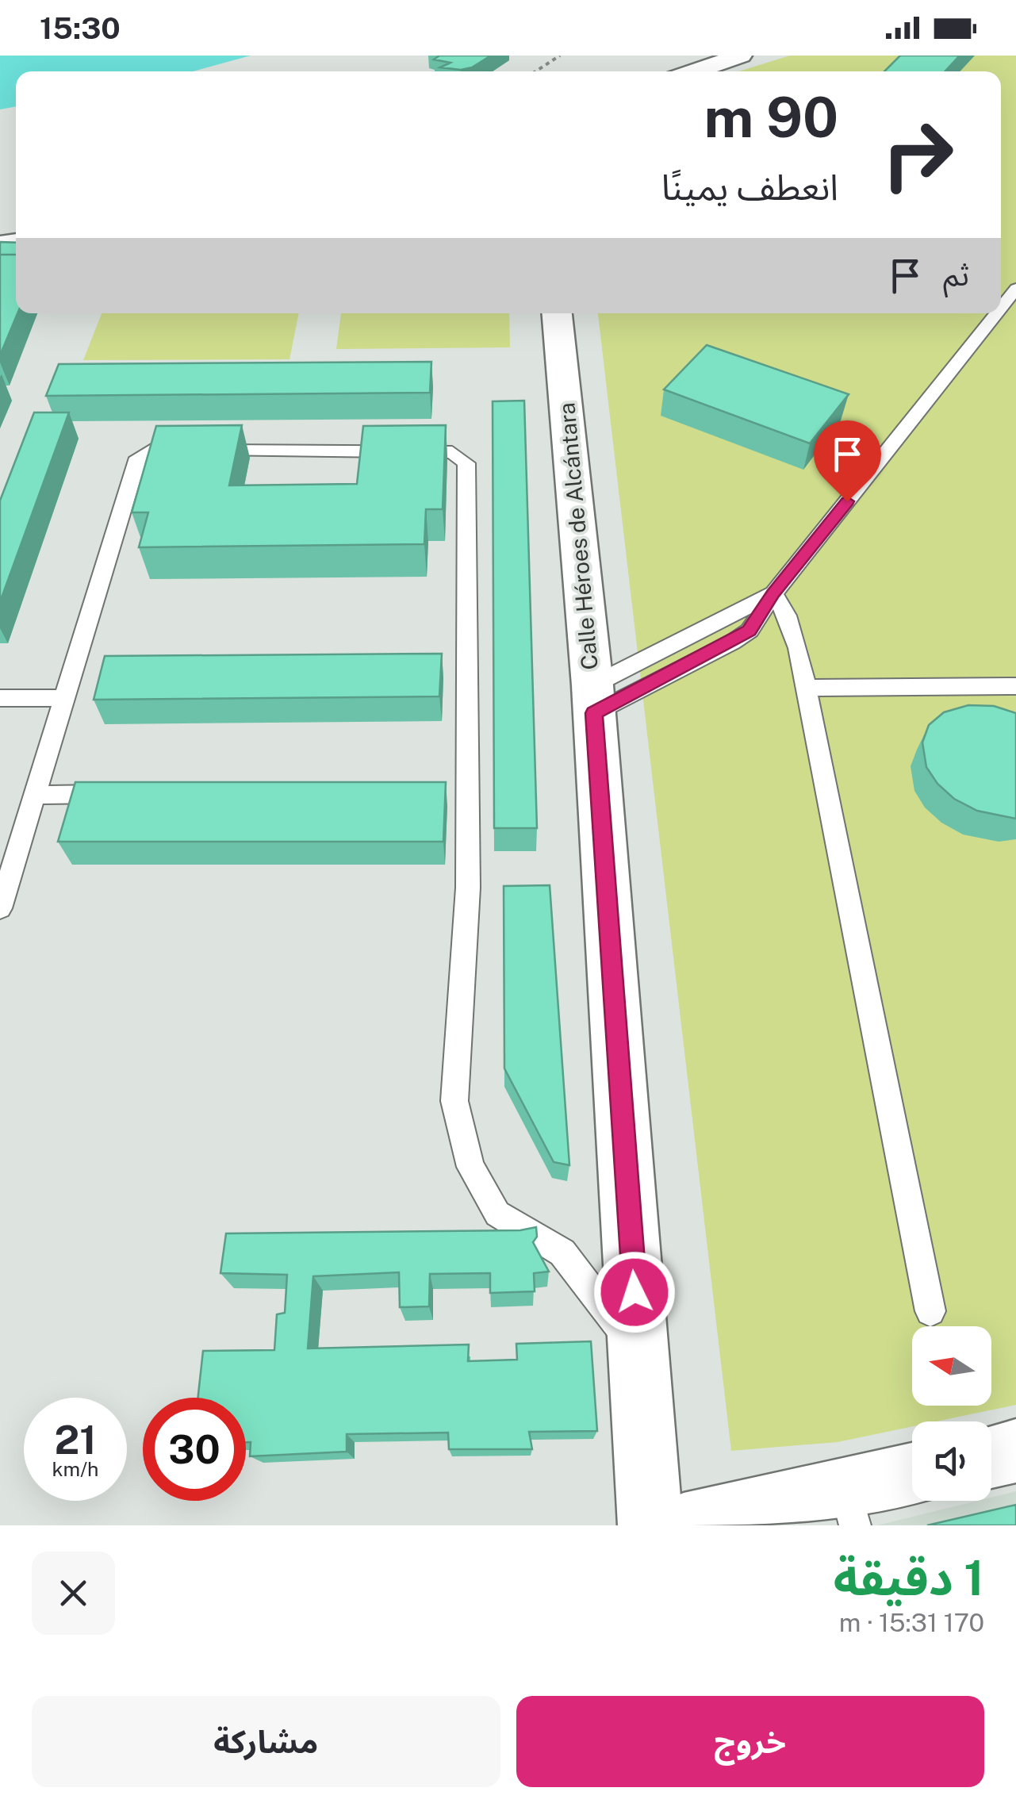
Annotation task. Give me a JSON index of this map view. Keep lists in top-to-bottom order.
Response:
{
  "streets": {
    "street": ["Calle Héroes de Alcántara"]
  },
  "north": "left",
  "page": {
    "status": "15:30",
    "turn": ["90 m", "انعطف يمينًا"],
    "then": "ثم",
    "speed": "21 km/h",
    "limit": "30",
    "heading": ["1 دقيقة", "170 m · 15:31"],
    "buttons": ["خروج", "مشاركة"]
  }
}
